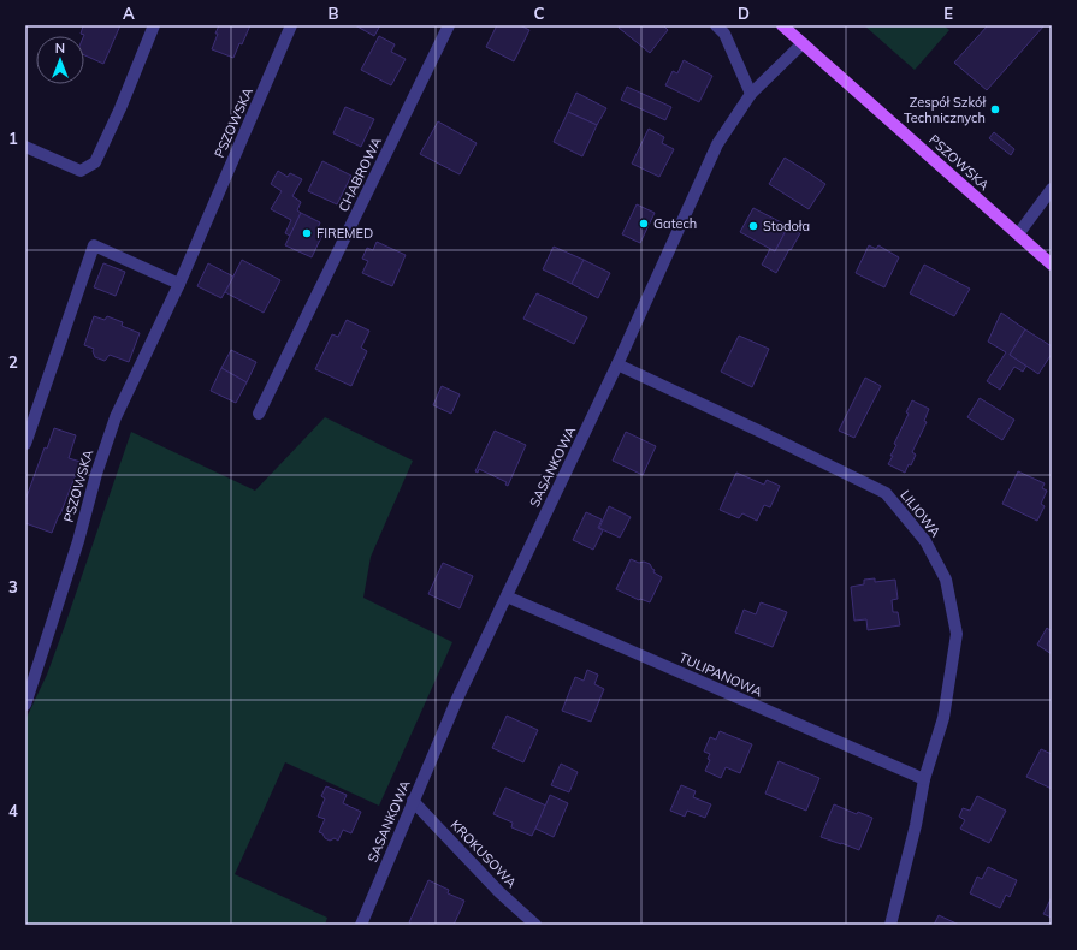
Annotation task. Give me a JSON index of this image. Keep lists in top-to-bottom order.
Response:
{
  "streets": {
    "main road": ["PSZOWSKA"],
    "street": [
      "CHABROWA",
      "SASANKOWA",
      "LILIOWA",
      "TULIPANOWA",
      "KROKUSOWA"
    ]
  },
  "crossings": [
    ["PSZOWSKA", "SASANKOWA"],
    ["SASANKOWA", "LILIOWA"],
    ["SASANKOWA", "TULIPANOWA"],
    ["SASANKOWA", "KROKUSOWA"],
    ["LILIOWA", "TULIPANOWA"]
  ],
  "places": [
    "Zespół Szkół Technicznych",
    "Gatech",
    "Stodoła",
    "FIREMED"
  ],
  "north": "top",
  "grid": {
    "columns": [
      "A",
      "B",
      "C",
      "D",
      "E"
    ],
    "rows": [
      "1",
      "2",
      "3",
      "4"
    ]
  }
}
